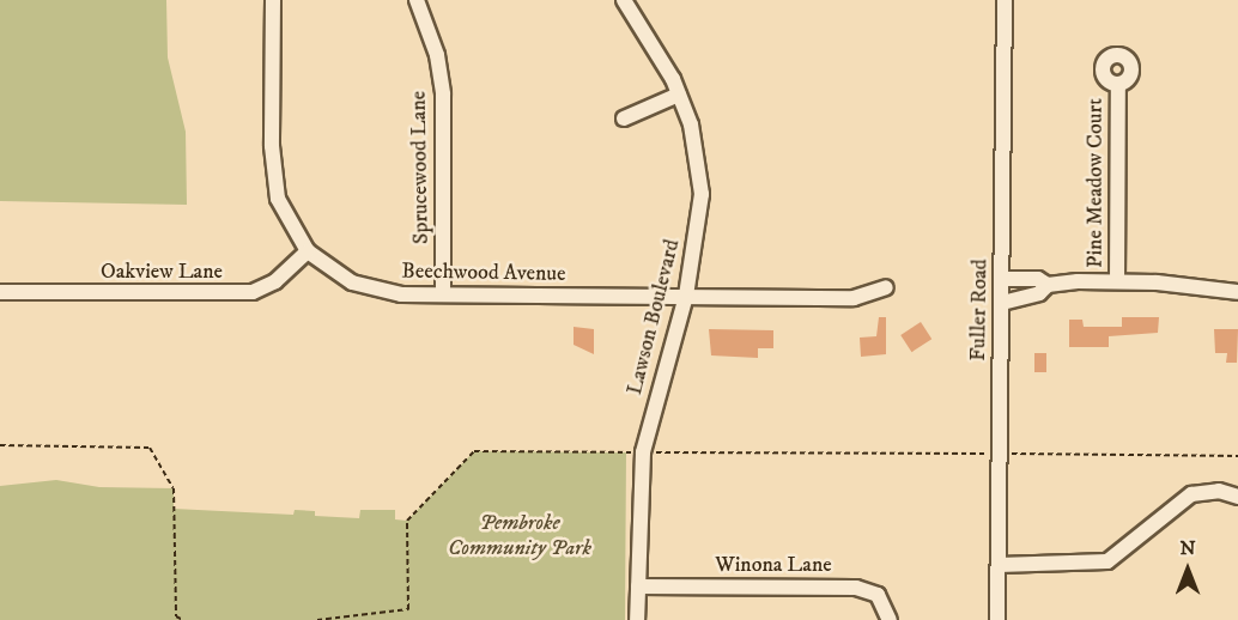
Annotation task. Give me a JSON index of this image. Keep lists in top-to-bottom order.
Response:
{
  "streets": {
    "street": [
      "Sprucewood Lane",
      "Pine Meadow Court",
      "Oakview Lane",
      "Beechwood Avenue",
      "Fuller Road",
      "Lawson Boulevard",
      "Winona Lane"
    ]
  },
  "crossings": [
    ["Sprucewood Lane", "Beechwood Avenue"],
    ["Oakview Lane", "Beechwood Avenue"],
    ["Beechwood Avenue", "Lawson Boulevard"],
    ["Lawson Boulevard", "Winona Lane"]
  ],
  "parks": ["Pembroke Community Park"],
  "north": "top"
}
